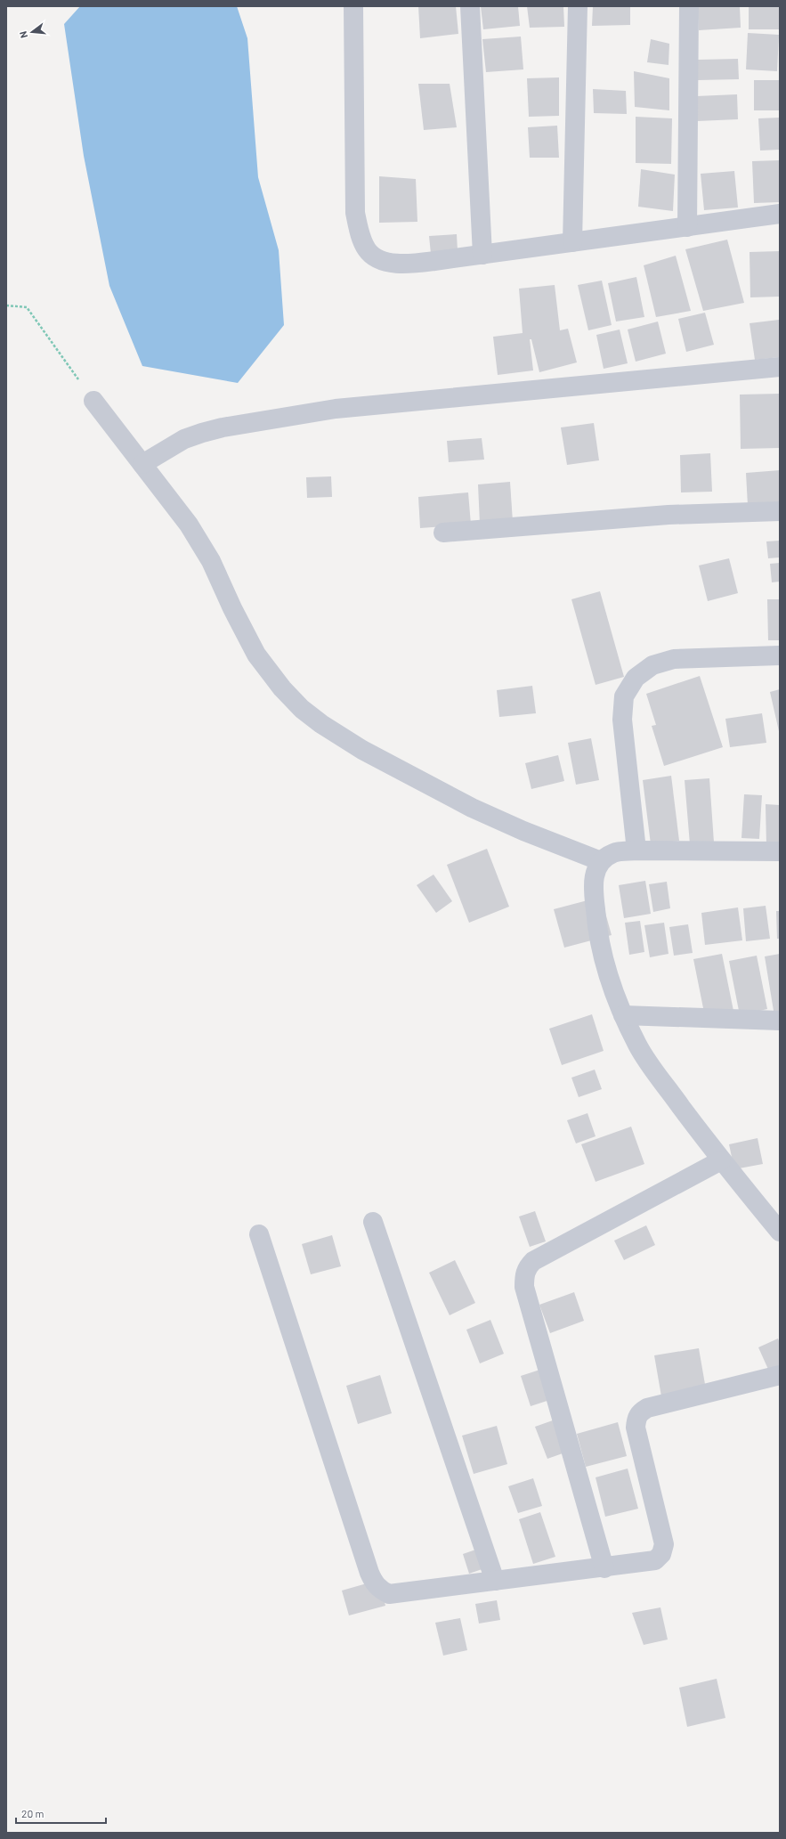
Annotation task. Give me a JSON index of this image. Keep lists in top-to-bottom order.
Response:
{
  "scale_bar": "20 m",
  "north": "left"
}
